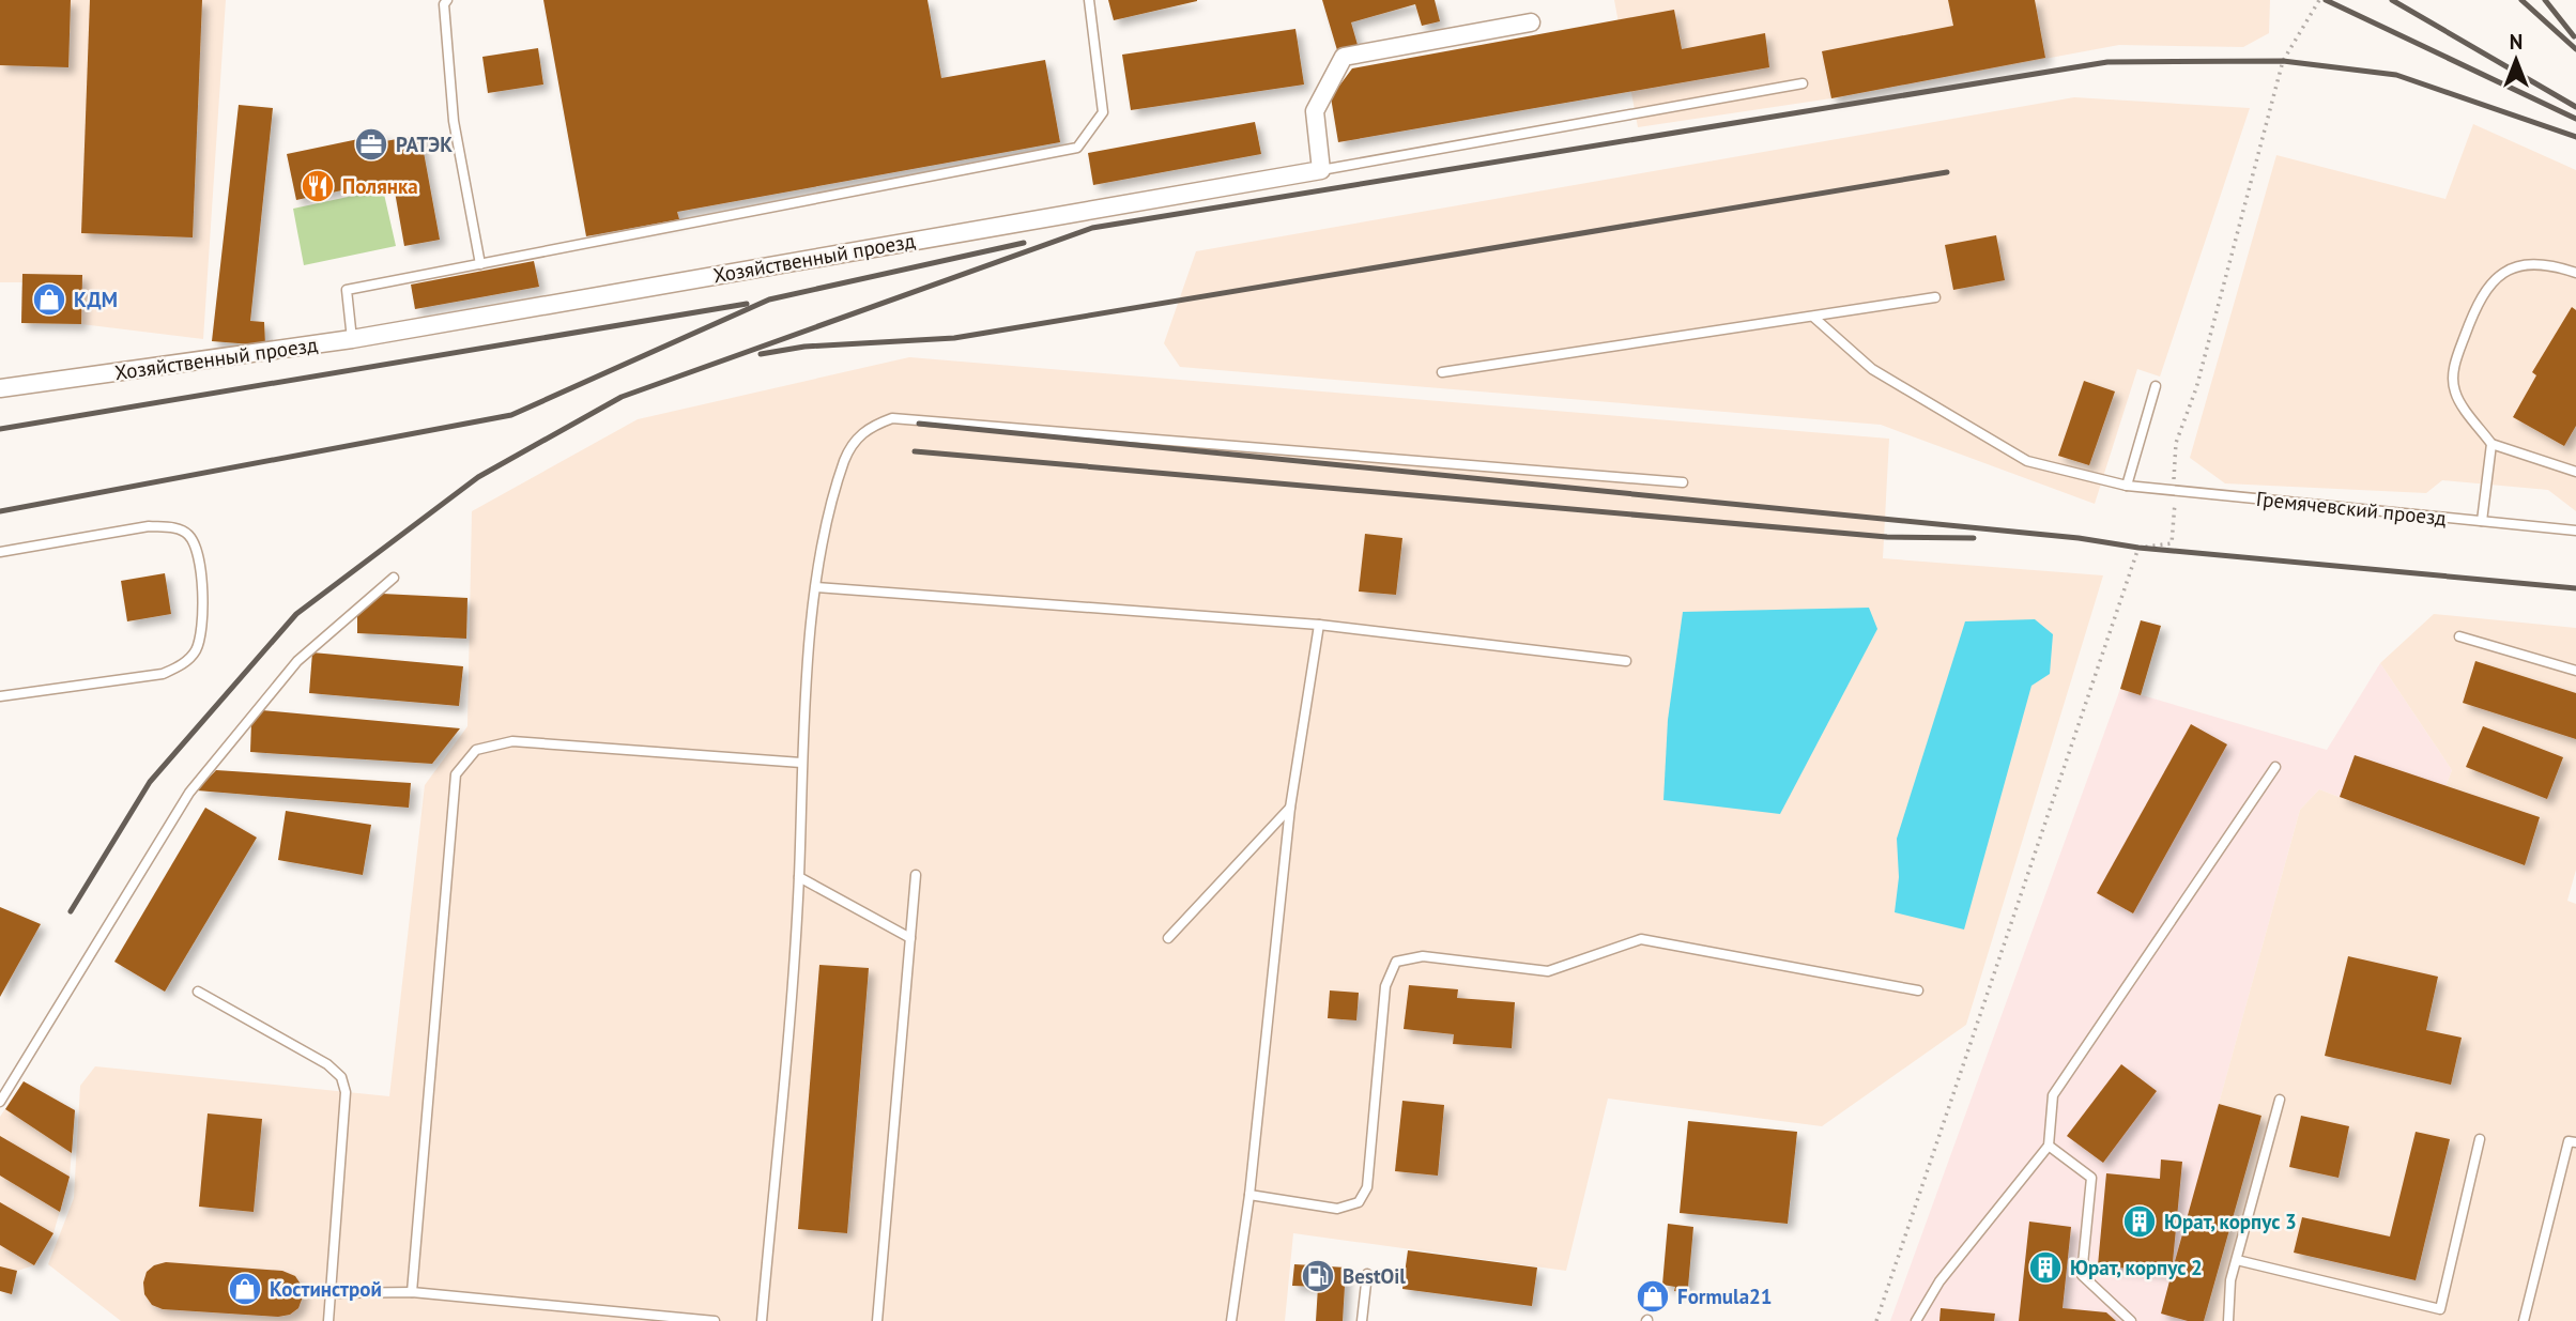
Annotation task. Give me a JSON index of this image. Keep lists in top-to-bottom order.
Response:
{
  "streets": {
    "street": ["Хозяйственный проезд"],
    "lane": ["Гремячевский проезд"]
  },
  "places": {
    "office": ["РАТЭК"],
    "restaurant": ["Полянка"],
    "shop": ["КДМ", "Костинстрой", "Formula21"],
    "building": ["Юрат, корпус 3", "Юрат, корпус 2"],
    "fuel station": ["BestOil"]
  },
  "north": "top"
}
